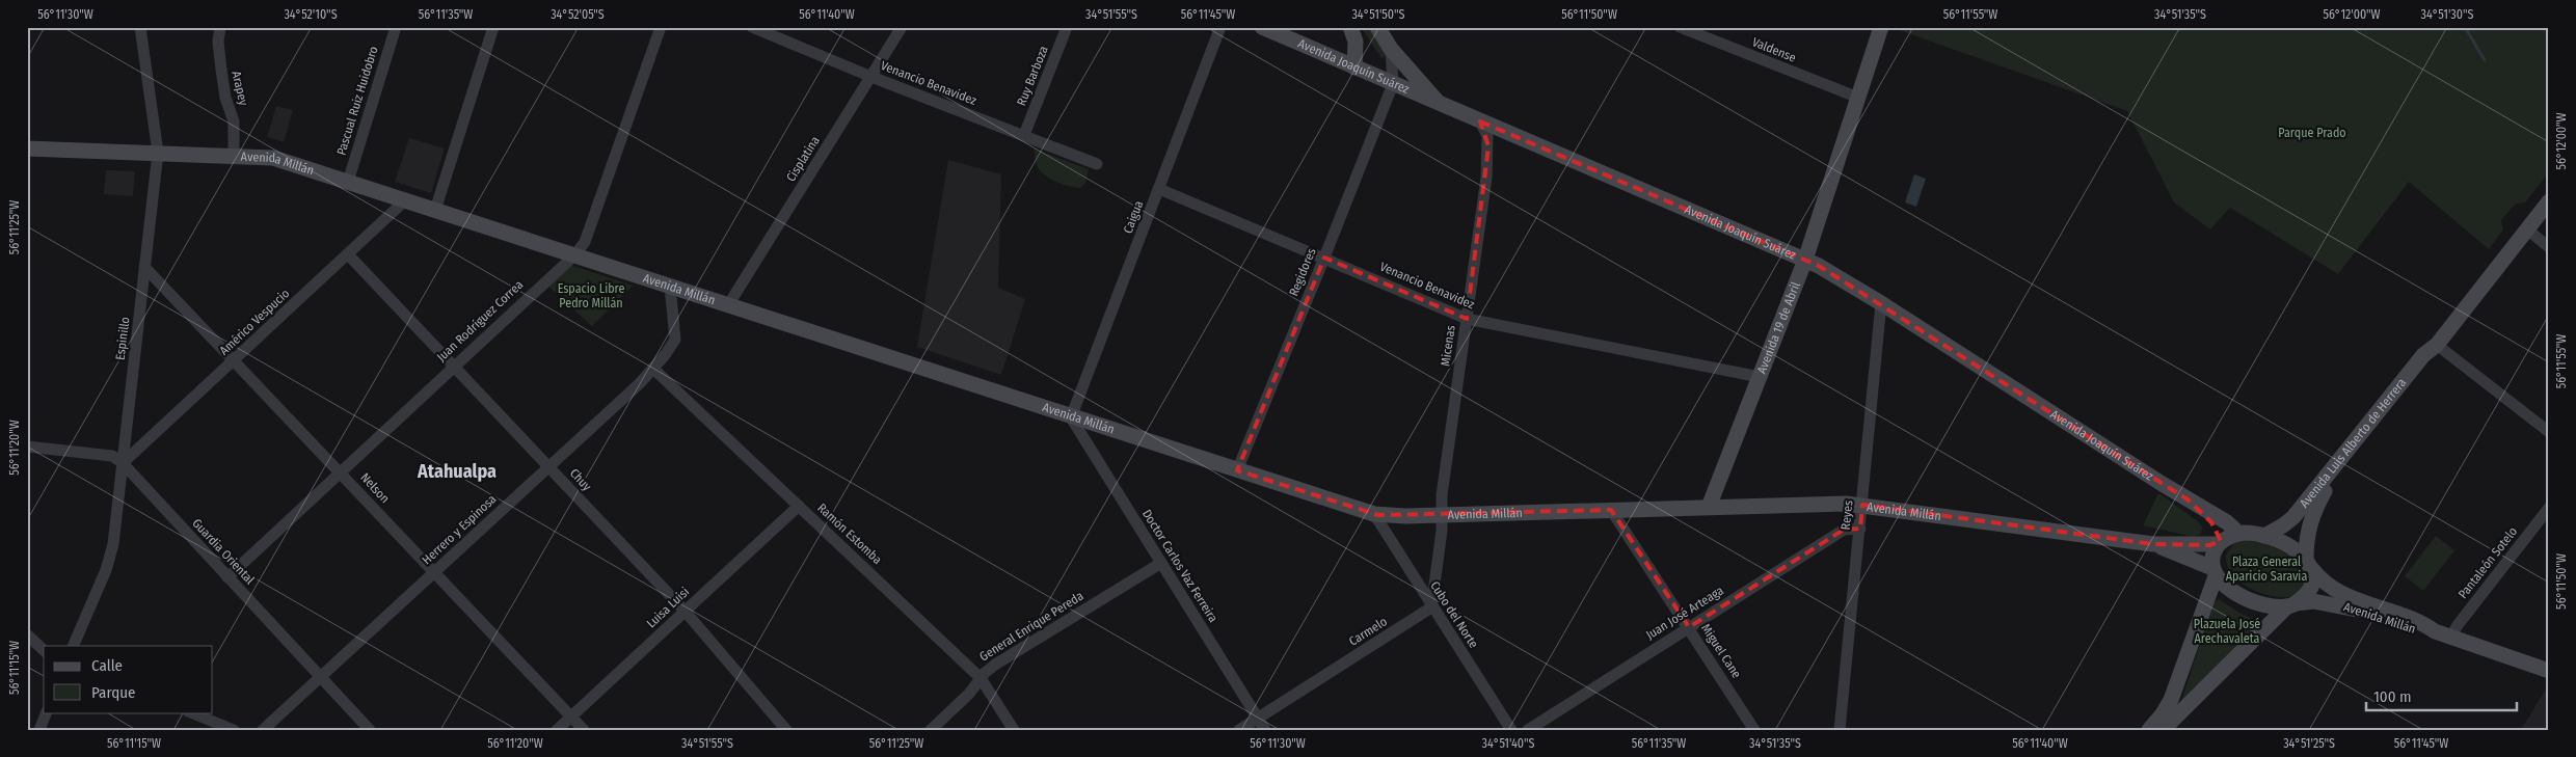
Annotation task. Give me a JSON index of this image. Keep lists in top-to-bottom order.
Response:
{
  "streets": {
    "main road": [
      "Avenida Joaquín Suárez",
      "Avenida Millán",
      "Avenida 19 de Abril",
      "Avenida Luis Alberto de Herrera"
    ],
    "street": [
      "Valdense",
      "Ruy Barboza",
      "Venancio Benavidez",
      "Arapey",
      "Pascual Ruiz Huidobro",
      "Cisplatina",
      "Caigua",
      "Regidores",
      "Juan Rodríguez Correa",
      "Américo Vespucio",
      "Espinillo",
      "Micenas",
      "Chuy",
      "Nelson",
      "Reyes",
      "Herrero y Espinosa",
      "Ramón Estomba",
      "Guardia Oriental",
      "Pantaleón Sotelo",
      "Doctor Carlos Vaz Ferreira",
      "Luisa Luisi",
      "Juan José Arteaga",
      "Cubo del Norte",
      "General Enrique Pereda",
      "Carmelo",
      "Miguel Cane"
    ]
  },
  "crossings": [
    ["Valdense", "Avenida 19 de Abril"],
    ["Avenida Joaquín Suárez", "Avenida Millán"],
    ["Avenida Joaquín Suárez", "Regidores"],
    ["Avenida Joaquín Suárez", "Avenida 19 de Abril"],
    ["Avenida Joaquín Suárez", "Micenas"],
    ["Avenida Joaquín Suárez", "Avenida Luis Alberto de Herrera"],
    ["Avenida Joaquín Suárez", "Reyes"],
    ["Ruy Barboza", "Venancio Benavidez"],
    ["Venancio Benavidez", "Cisplatina"],
    ["Venancio Benavidez", "Caigua"],
    ["Venancio Benavidez", "Regidores"],
    ["Venancio Benavidez", "Avenida 19 de Abril"],
    ["Venancio Benavidez", "Micenas"],
    ["Arapey", "Avenida Millán"],
    ["Pascual Ruiz Huidobro", "Avenida Millán"],
    ["Cisplatina", "Avenida Millán"],
    ["Avenida Millán", "Caigua"],
    ["Avenida Millán", "Regidores"],
    ["Avenida Millán", "Juan Rodríguez Correa"],
    ["Avenida Millán", "Américo Vespucio"],
    ["Avenida Millán", "Avenida 19 de Abril"],
    ["Avenida Millán", "Espinillo"],
    ["Avenida Millán", "Micenas"],
    ["Avenida Millán", "Avenida Luis Alberto de Herrera"],
    ["Avenida Millán", "Reyes"],
    ["Avenida Millán", "Herrero y Espinosa"],
    ["Avenida Millán", "Pantaleón Sotelo"],
    ["Avenida Millán", "Doctor Carlos Vaz Ferreira"],
    ["Avenida Millán", "Cubo del Norte"],
    ["Avenida Millán", "Miguel Cane"],
    ["Caigua", "Doctor Carlos Vaz Ferreira"],
    ["Juan Rodríguez Correa", "Chuy"],
    ["Juan Rodríguez Correa", "Nelson"],
    ["Juan Rodríguez Correa", "Guardia Oriental"],
    ["Américo Vespucio", "Espinillo"],
    ["Américo Vespucio", "Chuy"],
    ["Américo Vespucio", "Nelson"],
    ["Américo Vespucio", "Guardia Oriental"],
    ["Espinillo", "Nelson"],
    ["Espinillo", "Guardia Oriental"],
    ["Chuy", "Herrero y Espinosa"],
    ["Chuy", "Luisa Luisi"],
    ["Nelson", "Herrero y Espinosa"],
    ["Nelson", "Luisa Luisi"],
    ["Reyes", "Juan José Arteaga"],
    ["Herrero y Espinosa", "Ramón Estomba"],
    ["Herrero y Espinosa", "Guardia Oriental"],
    ["Ramón Estomba", "Luisa Luisi"],
    ["Ramón Estomba", "General Enrique Pereda"],
    ["Doctor Carlos Vaz Ferreira", "General Enrique Pereda"],
    ["Doctor Carlos Vaz Ferreira", "Carmelo"],
    ["Juan José Arteaga", "Miguel Cane"],
    ["Cubo del Norte", "Carmelo"]
  ],
  "districts": ["Atahualpa"],
  "parks": [
    "Parque Prado",
    "Espacio Libre Pedro Millán",
    "Plaza General Aparicio Saravia",
    "Plazuela José Arechavaleta"
  ],
  "legend": ["Calle", "Parque"],
  "scale_bar": "100 m",
  "coordinates": [
    "56°11'30\"W",
    "34°52'10\"S",
    "56°11'35\"W",
    "34°52'05\"S",
    "56°11'40\"W",
    "34°51'55\"S",
    "56°11'45\"W",
    "34°51'50\"S",
    "56°11'50\"W",
    "56°11'55\"W",
    "34°51'35\"S",
    "56°12'00\"W",
    "34°51'30\"S",
    "56°11'25\"W",
    "56°11'20\"W",
    "56°11'15\"W",
    "34°51'40\"S",
    "34°51'25\"S"
  ]
}
